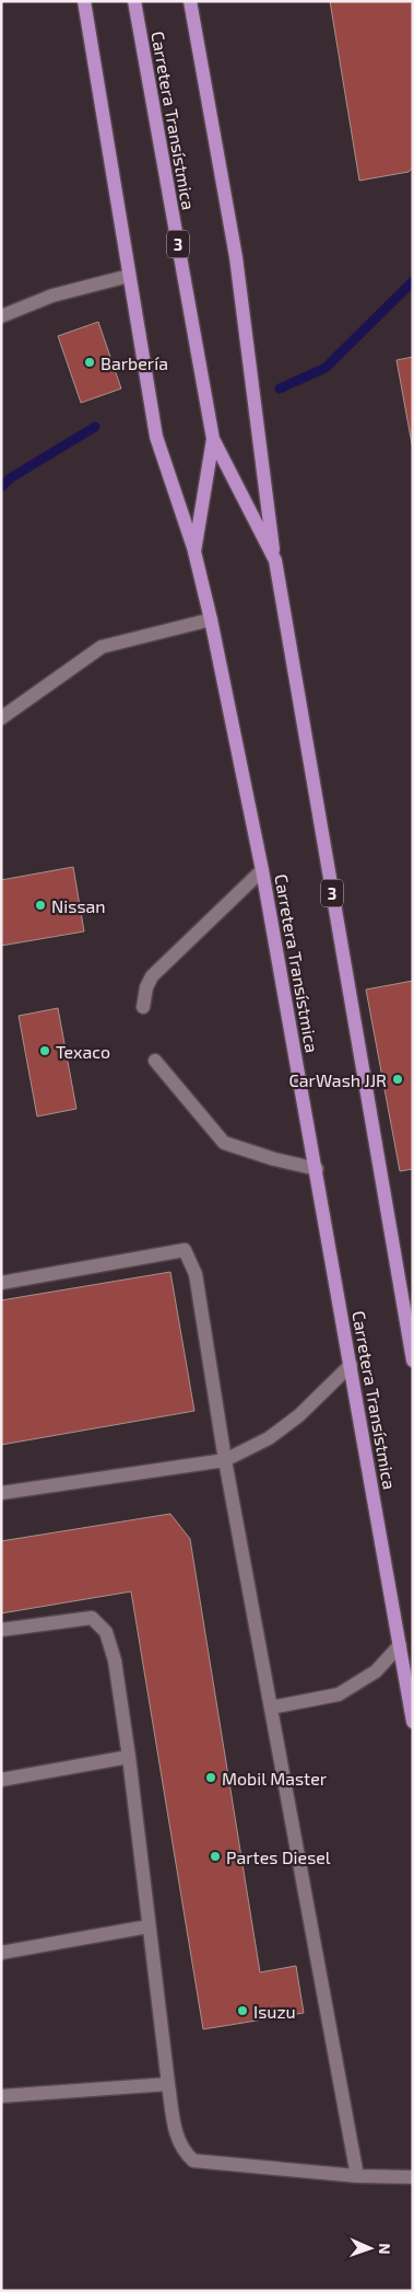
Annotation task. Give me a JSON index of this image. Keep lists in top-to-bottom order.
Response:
{
  "streets": {
    "main road": ["Carretera Transístmica", "3"]
  },
  "places": [
    "Barbería",
    "Nissan",
    "Texaco",
    "CarWash JJR",
    "Mobil Master",
    "Partes Diesel",
    "Isuzu"
  ],
  "north": "right"
}
